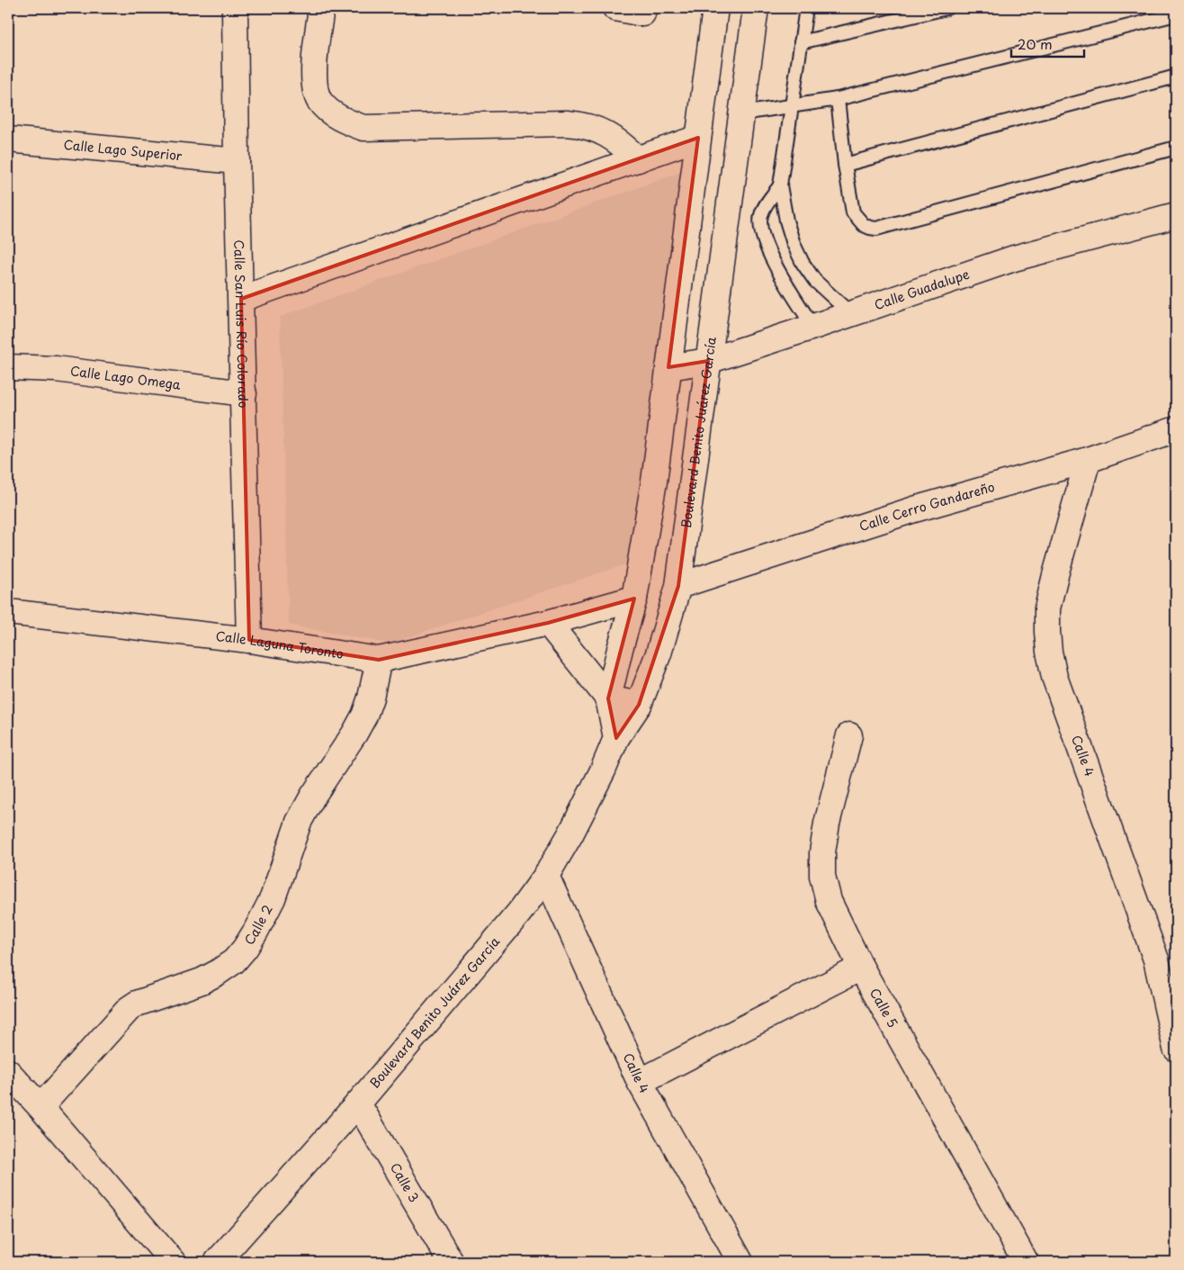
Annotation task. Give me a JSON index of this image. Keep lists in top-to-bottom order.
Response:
{
  "streets": {
    "street": [
      "Calle Lago Superior",
      "Calle Guadalupe",
      "Calle San Luis Río Colorado",
      "Calle Lago Omega",
      "Boulevard Benito Juárez García",
      "Calle Cerro Gandareño",
      "Calle Laguna Toronto",
      "Calle 4",
      "Calle 2",
      "Calle 5",
      "Calle 3"
    ]
  },
  "crossings": [
    ["Calle Lago Superior", "Calle San Luis Río Colorado"],
    ["Calle Guadalupe", "Boulevard Benito Juárez García"],
    ["Calle San Luis Río Colorado", "Calle Lago Omega"],
    ["Calle San Luis Río Colorado", "Calle Laguna Toronto"],
    ["Boulevard Benito Juárez García", "Calle Cerro Gandareño"],
    ["Boulevard Benito Juárez García", "Calle 4"],
    ["Boulevard Benito Juárez García", "Calle 3"],
    ["Calle Cerro Gandareño", "Calle 4"],
    ["Calle Laguna Toronto", "Calle 2"]
  ],
  "scale_bar": "20 m"
}
